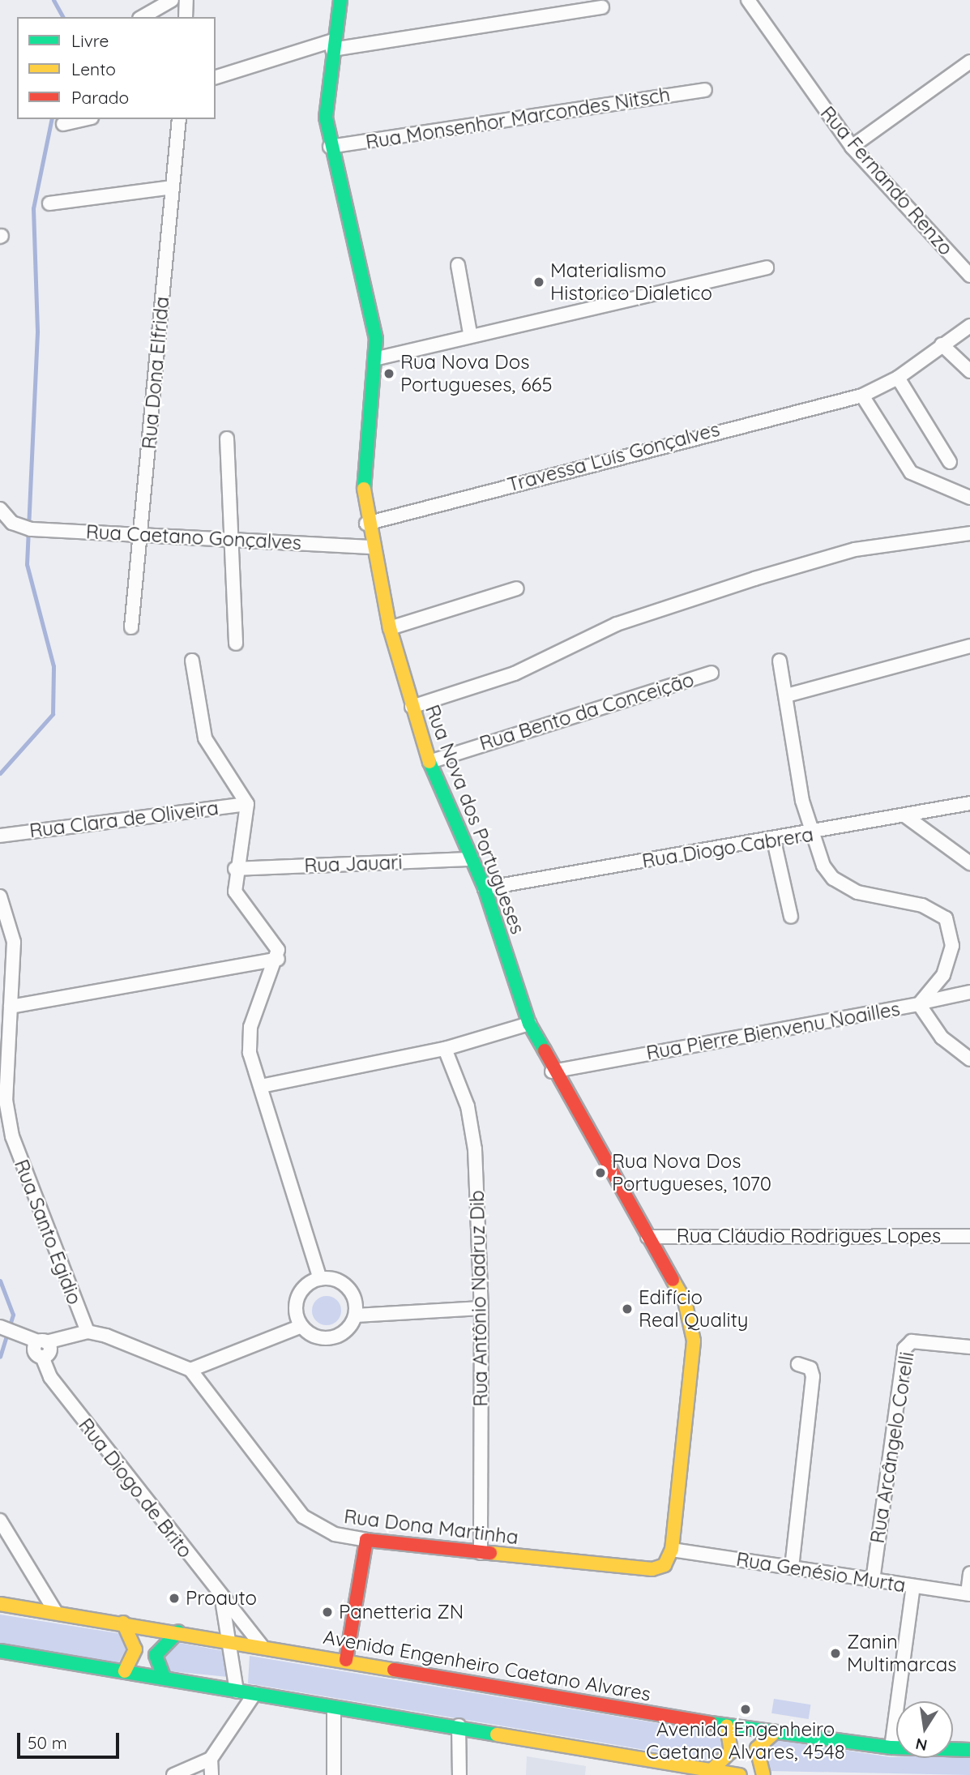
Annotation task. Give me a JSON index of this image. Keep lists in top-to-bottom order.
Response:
{
  "streets": {
    "street": [
      "Rua Monsenhor Marcondes Nitsch",
      "Rua Fernando Renzo",
      "Rua Dona Elfrida",
      "Travessa Luís Gonçalves",
      "Rua Caetano Gonçalves",
      "Rua Bento da Conceição",
      "Rua Clara de Oliveira",
      "Rua Nova dos Portugueses",
      "Rua Diogo Cabrera",
      "Rua Jauari",
      "Rua Pierre Bienvenu Noailles",
      "Rua Santo Egidio",
      "Rua Cláudio Rodrigues Lopes",
      "Rua Antônio Nadruz Dib",
      "Rua Arcângelo Corelli",
      "Rua Diogo de Brito",
      "Rua Dona Martinha",
      "Rua Genésio Murta",
      "Avenida Engenheiro Caetano Alvares"
    ]
  },
  "crossings": [
    ["Rua Monsenhor Marcondes Nitsch", "Rua Nova dos Portugueses"],
    ["Rua Dona Elfrida", "Rua Caetano Gonçalves"],
    ["Travessa Luís Gonçalves", "Rua Nova dos Portugueses"],
    ["Rua Caetano Gonçalves", "Rua Nova dos Portugueses"],
    ["Rua Bento da Conceição", "Rua Nova dos Portugueses"],
    ["Rua Nova dos Portugueses", "Rua Diogo Cabrera"],
    ["Rua Nova dos Portugueses", "Rua Jauari"],
    ["Rua Nova dos Portugueses", "Rua Pierre Bienvenu Noailles"],
    ["Rua Nova dos Portugueses", "Rua Cláudio Rodrigues Lopes"],
    ["Rua Nova dos Portugueses", "Rua Dona Martinha"],
    ["Rua Nova dos Portugueses", "Rua Genésio Murta"],
    ["Rua Santo Egidio", "Rua Dona Martinha"],
    ["Rua Antônio Nadruz Dib", "Rua Dona Martinha"],
    ["Rua Arcângelo Corelli", "Rua Genésio Murta"],
    ["Rua Diogo de Brito", "Avenida Engenheiro Caetano Alvares"],
    ["Rua Dona Martinha", "Rua Genésio Murta"]
  ],
  "places": [
    "Materialismo Historico Dialetico",
    "Rua Nova Dos Portugueses, 665",
    "Rua Nova Dos Portugueses, 1070",
    "Edifício Real Quality",
    "Proauto",
    "Panetteria ZN",
    "Zanin Multimarcas",
    "Avenida Engenheiro Caetano Alvares, 4548"
  ],
  "legend": ["Livre", "Lento", "Parado"],
  "scale_bar": "50 m",
  "north": "bottom"
}
